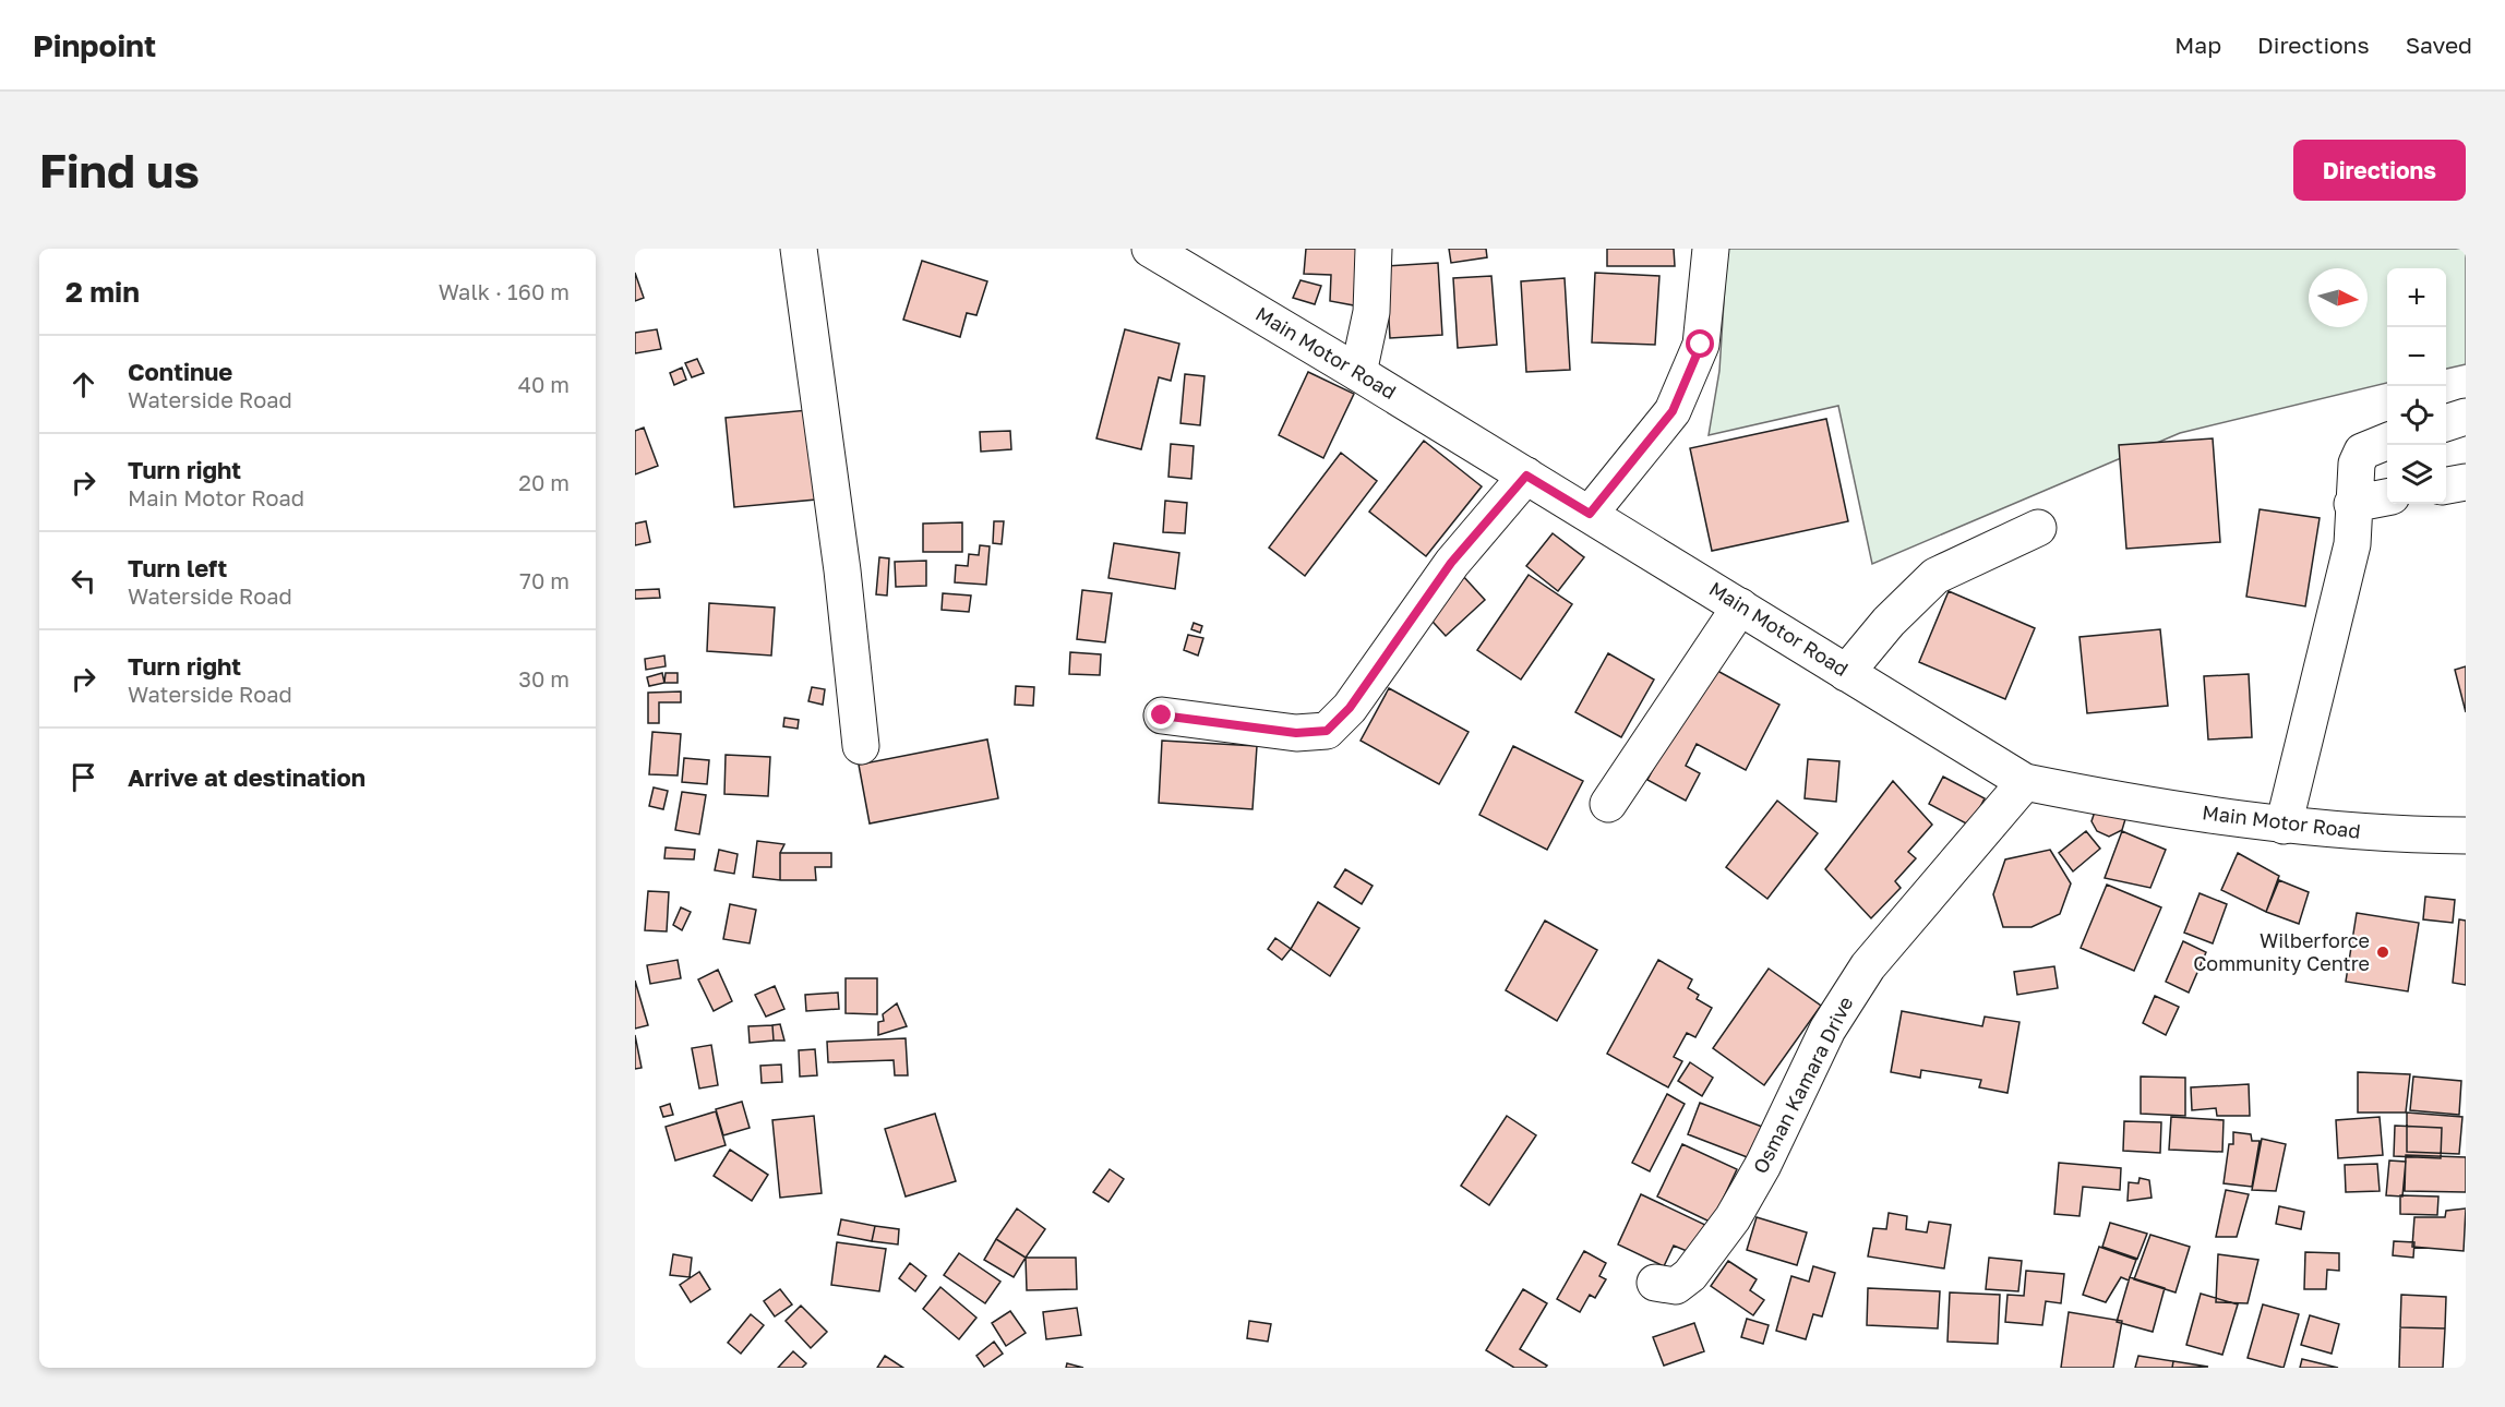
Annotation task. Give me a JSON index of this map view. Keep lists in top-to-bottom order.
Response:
{
  "streets": {
    "street": ["Main Motor Road", "Osman Kamara Drive"]
  },
  "crossings": [
    ["Main Motor Road", "Osman Kamara Drive"]
  ],
  "places": ["Wilberforce Community Centre"],
  "north": "right",
  "page": {
    "header": "Pinpoint",
    "nav": ["Map", "Directions", "Saved"],
    "buttons": "Directions",
    "title": "Find us",
    "heading": ["2 min", "Walk · 160 m"],
    "map_buttons": ["+", "−"],
    "list": [
      ["Continue", "Waterside Road", "40 m"],
      ["Turn right", "Main Motor Road", "20 m"],
      ["Turn left", "Waterside Road", "70 m"],
      ["Turn right", "Waterside Road", "30 m"],
      "Arrive at destination"
    ]
  }
}
